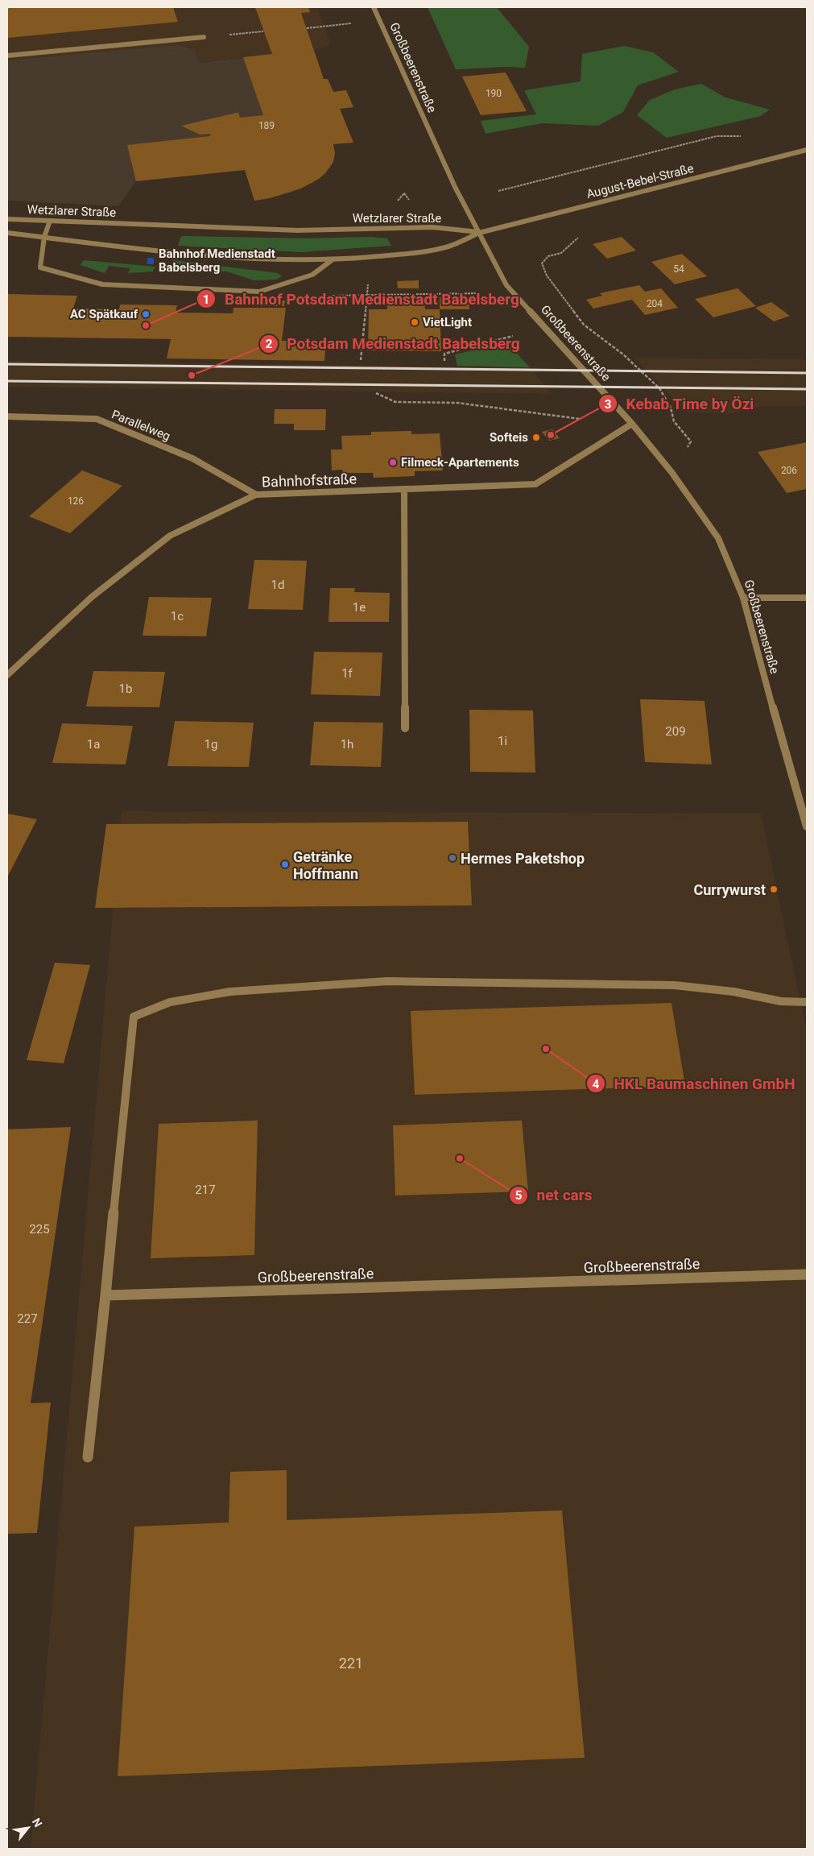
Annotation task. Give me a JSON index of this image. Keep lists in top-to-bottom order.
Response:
{
  "streets": {
    "street": [
      "Großbeerenstraße",
      "August-Bebel-Straße",
      "Wetzlarer Straße",
      "Parallelweg",
      "Bahnhofstraße"
    ]
  },
  "crossings": [
    ["Großbeerenstraße", "August-Bebel-Straße"],
    ["Großbeerenstraße", "Wetzlarer Straße"],
    ["Großbeerenstraße", "Bahnhofstraße"],
    ["August-Bebel-Straße", "Wetzlarer Straße"],
    ["Parallelweg", "Bahnhofstraße"]
  ],
  "places": {
    "transit": ["Bahnhof Medienstadt Babelsberg"],
    "other": [
      "AC Spätkauf",
      "VietLight",
      "Bahnhof Potsdam Medienstadt Babelsberg",
      "Potsdam Medienstadt Babelsberg",
      "Kebab Time by Özi",
      "Softeis",
      "Filmeck-Apartements",
      "Hermes Paketshop",
      "Getränke Hoffmann",
      "Currywurst",
      "HKL Baumaschinen GmbH",
      "net cars"
    ]
  },
  "house_numbers": [
    "190",
    "189",
    "54",
    "204",
    "206",
    "126",
    "1d",
    "1e",
    "1c",
    "1f",
    "1b",
    "209",
    "1i",
    "1a",
    "1g",
    "1h",
    "217",
    "225",
    "227",
    "221"
  ],
  "north": "top right"
}
